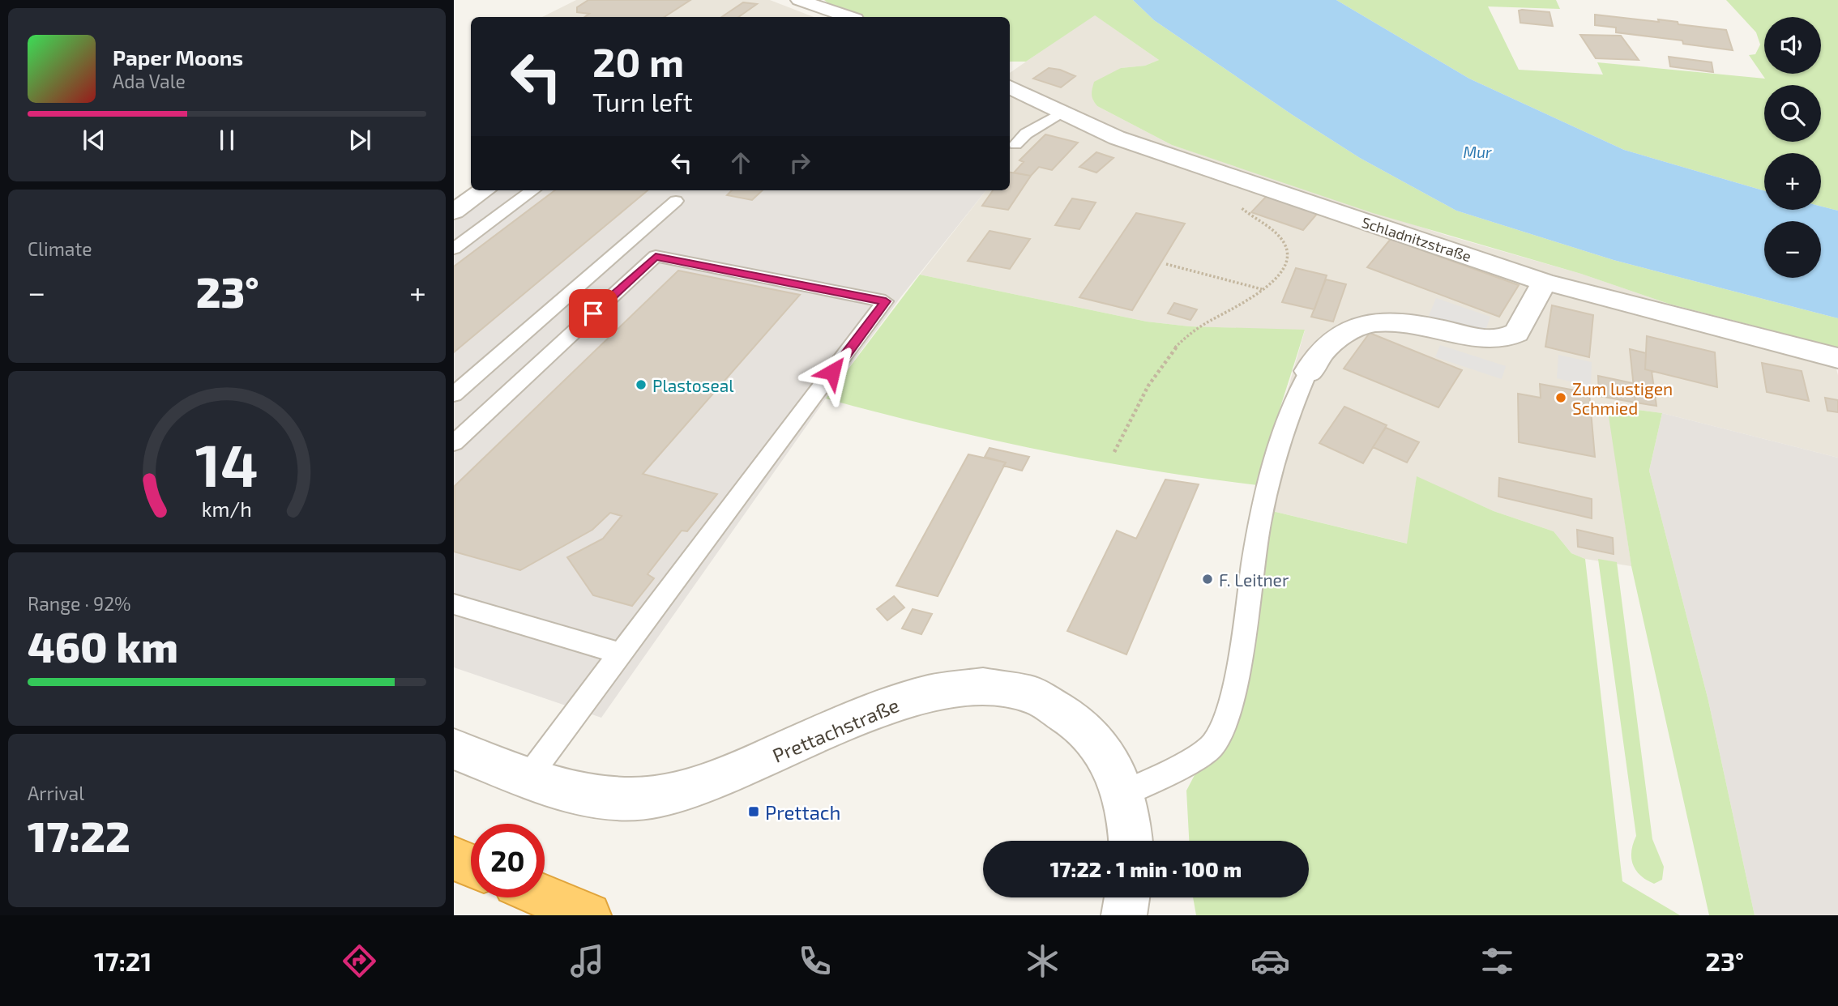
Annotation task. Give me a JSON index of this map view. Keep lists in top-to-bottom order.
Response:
{
  "streets": {
    "street": ["Schladnitzstraße", "Prettachstraße"]
  },
  "water": ["Mur"],
  "places": {
    "other": ["Plastoseal", "Zum lustigen Schmied", "F. Leitner"],
    "transit": ["Prettach"]
  },
  "page": {
    "map_buttons": ["+", "−"],
    "turn": ["20 m", "Turn left"],
    "song": ["Paper Moons", "Ada Vale"],
    "tile": [
      "Climate",
      ["Range · 92%", "460 km"],
      ["Arrival", "17:22"]
    ],
    "heat": ["−", "23°", "+"],
    "limit": "20",
    "trip": "17:22 · 1 min · 100 m",
    "tabs": ["17:21", "23°"],
    "gauge": ["14", "km/h"]
  }
}
